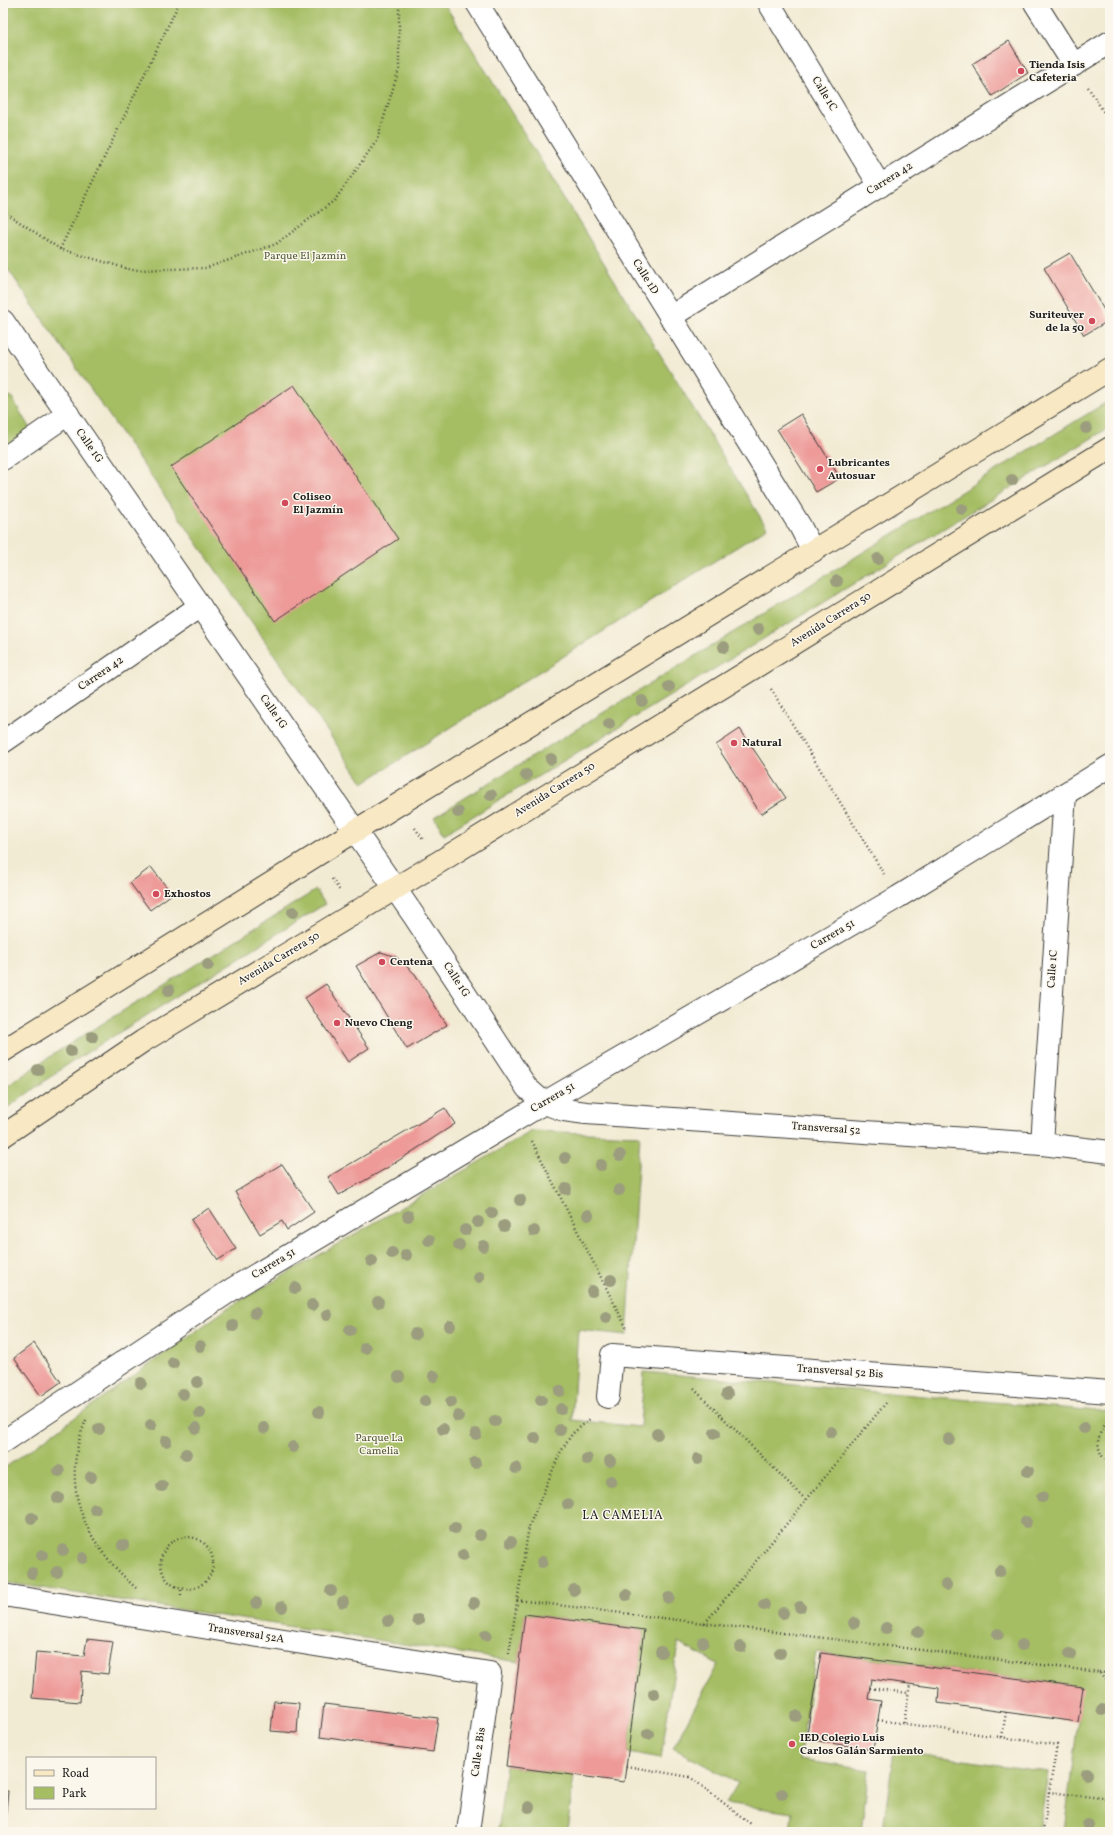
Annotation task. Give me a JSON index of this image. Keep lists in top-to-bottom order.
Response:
{
  "streets": {
    "main road": ["Avenida Carrera 50"],
    "street": [
      "Calle 1C",
      "Carrera 42",
      "Calle 1D",
      "Calle 1G",
      "Carrera 51",
      "Transversal 52",
      "Transversal 52 Bis",
      "Transversal 52A",
      "Calle 2 Bis"
    ]
  },
  "crossings": [
    ["Calle 1C", "Carrera 42"],
    ["Calle 1C", "Carrera 51"],
    ["Calle 1C", "Transversal 52"],
    ["Carrera 42", "Calle 1D"],
    ["Carrera 42", "Calle 1G"],
    ["Calle 1G", "Avenida Carrera 50"],
    ["Calle 1G", "Carrera 51"],
    ["Calle 1G", "Transversal 52"],
    ["Carrera 51", "Transversal 52"],
    ["Transversal 52A", "Calle 2 Bis"]
  ],
  "districts": ["LA CAMELIA"],
  "parks": ["Parque El Jazmín", "Parque La Camelia"],
  "places": [
    "Tienda Isis Cafeteria",
    "Suriteuver de la 50",
    "Lubricantes Autosuar",
    "Coliseo El Jazmín",
    "Natural",
    "Exhostos",
    "Centena",
    "Nuevo Cheng",
    "IED Colegio Luis Carlos Galán Sarmiento"
  ],
  "legend": ["Road", "Park"]
}
